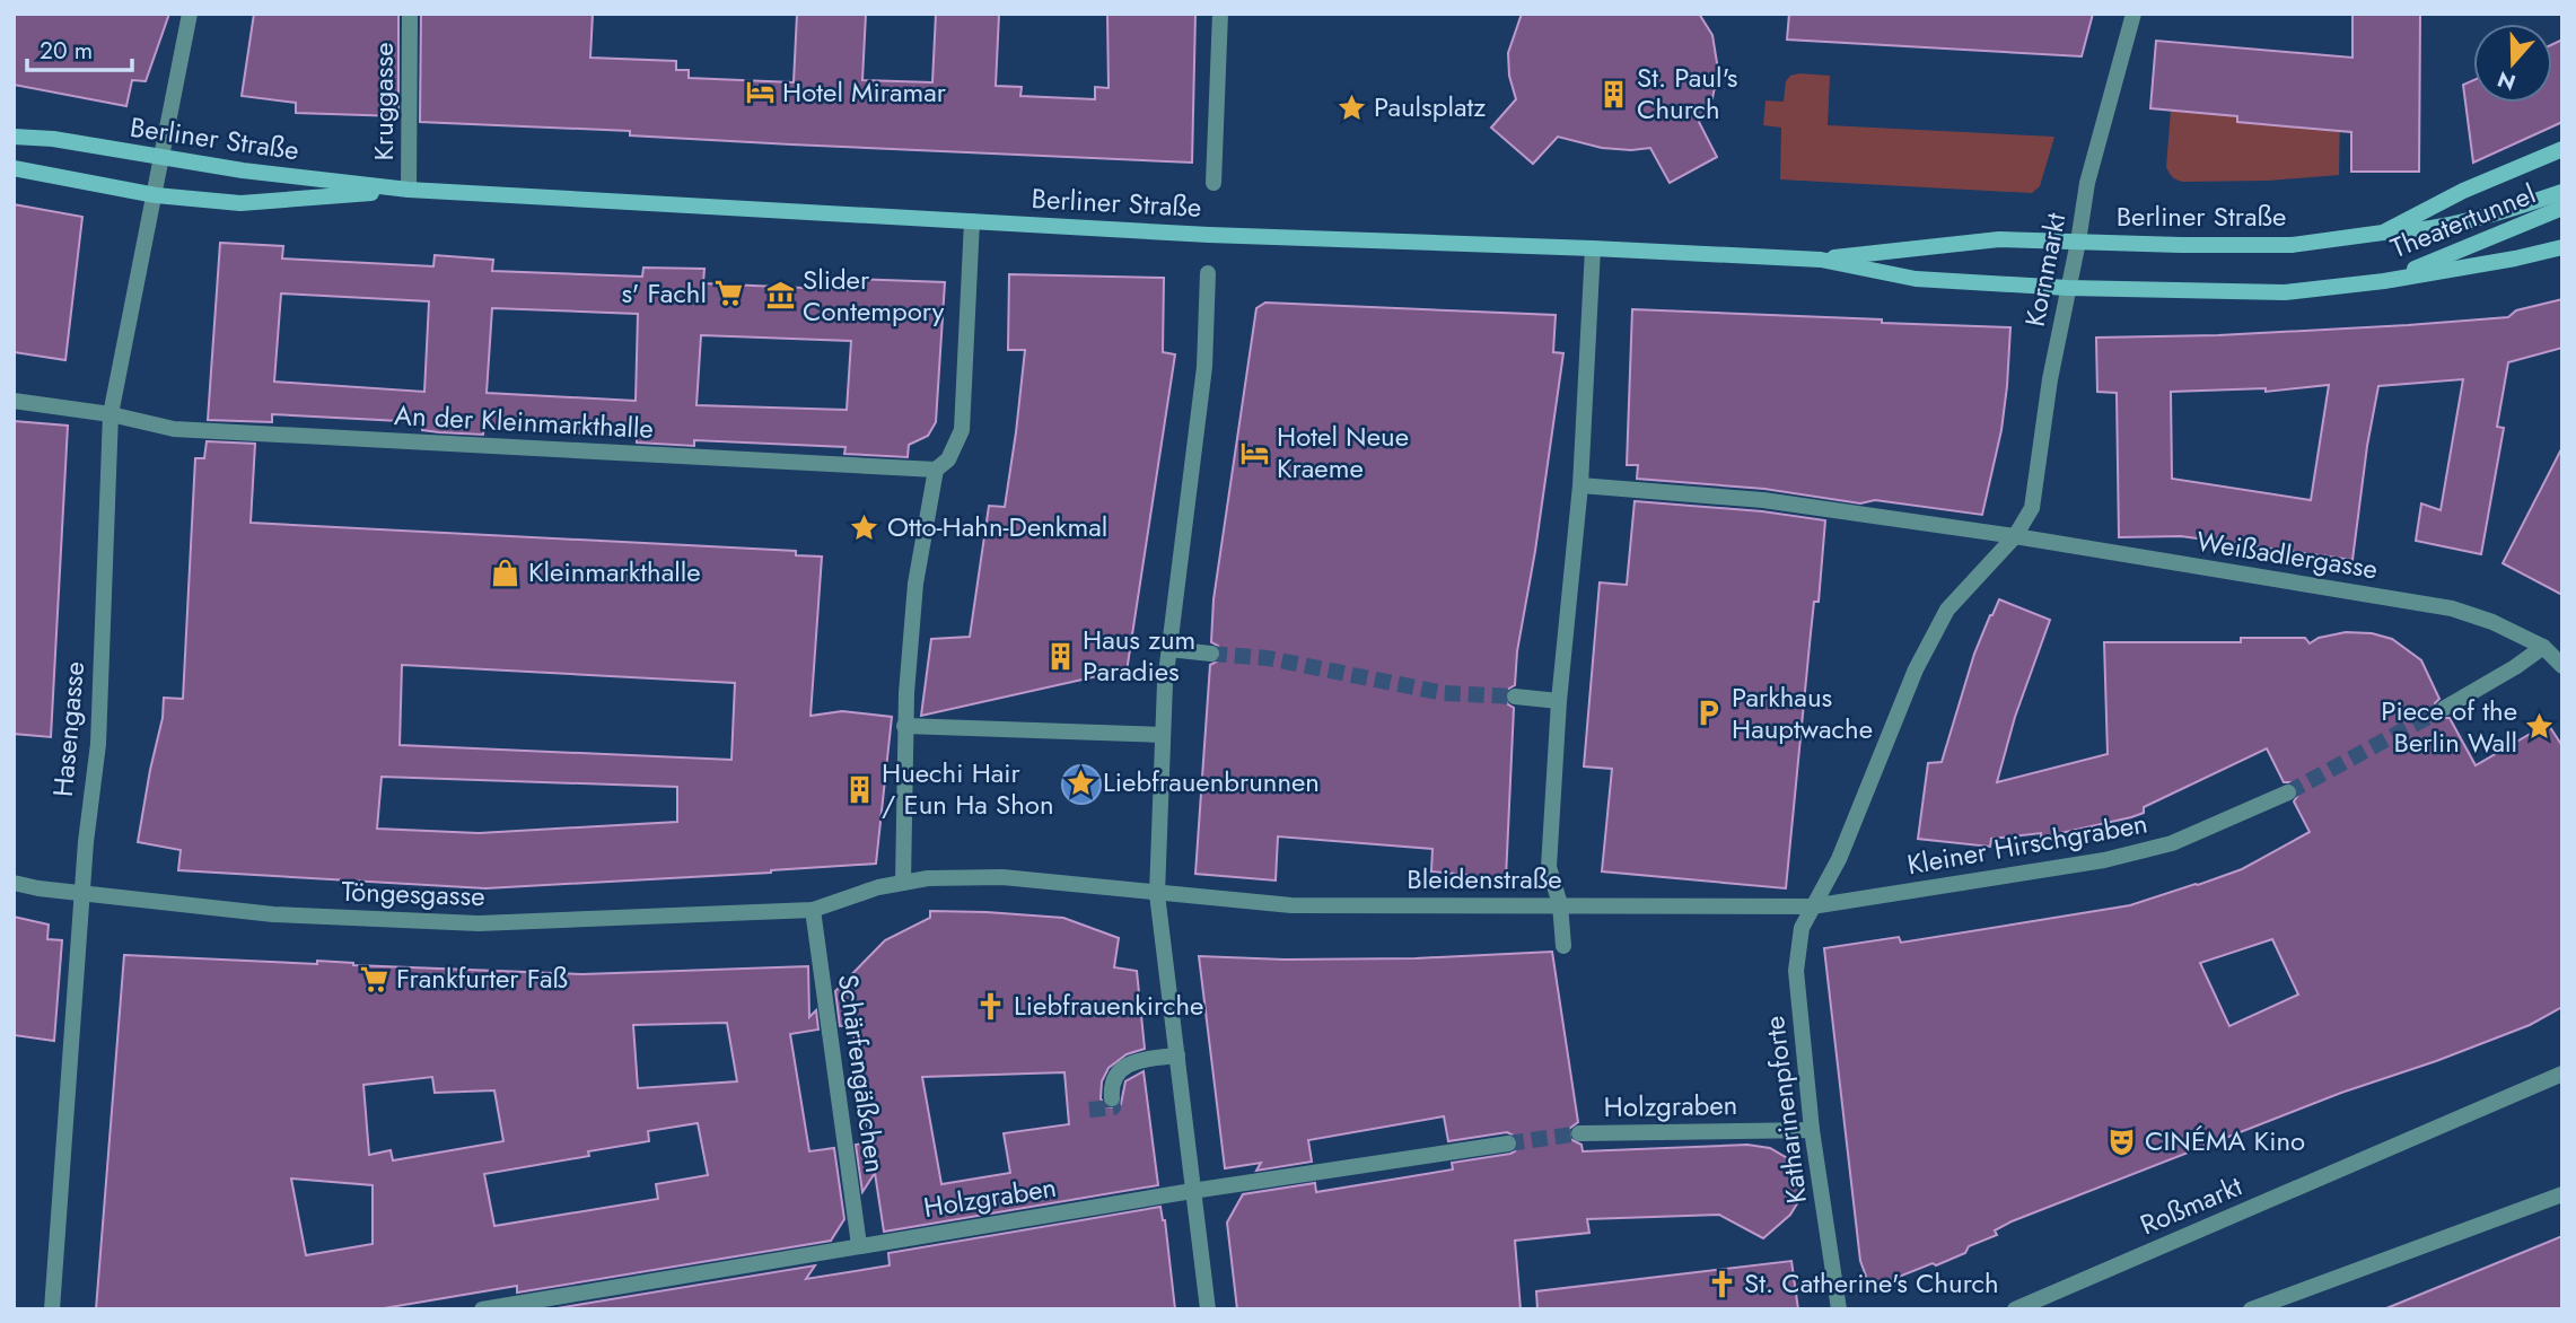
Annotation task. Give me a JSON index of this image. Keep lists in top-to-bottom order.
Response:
{
  "streets": {
    "main road": ["Berliner Straße", "Theatertunnel"],
    "street": [
      "Kruggasse",
      "Kornmarkt",
      "An der Kleinmarkthalle",
      "Weißadlergasse",
      "Hasengasse",
      "Kleiner Hirschgraben",
      "Bleidenstraße",
      "Töngesgasse",
      "Schärfengäßchen",
      "Holzgraben",
      "Katharinenpforte",
      "Roßmarkt"
    ]
  },
  "crossings": [
    ["Kruggasse", "Berliner Straße"],
    ["Berliner Straße", "Theatertunnel"],
    ["Berliner Straße", "Kornmarkt"],
    ["Berliner Straße", "Hasengasse"],
    ["Kornmarkt", "Weißadlergasse"],
    ["Kornmarkt", "Kleiner Hirschgraben"],
    ["Kornmarkt", "Bleidenstraße"],
    ["Kornmarkt", "Katharinenpforte"],
    ["An der Kleinmarkthalle", "Hasengasse"],
    ["Hasengasse", "Töngesgasse"],
    ["Kleiner Hirschgraben", "Bleidenstraße"],
    ["Kleiner Hirschgraben", "Katharinenpforte"],
    ["Bleidenstraße", "Töngesgasse"],
    ["Bleidenstraße", "Katharinenpforte"],
    ["Töngesgasse", "Schärfengäßchen"],
    ["Schärfengäßchen", "Holzgraben"],
    ["Holzgraben", "Katharinenpforte"]
  ],
  "places": {
    "hotel": ["Hotel Miramar", "Hotel Neue Kraeme"],
    "building": ["St. Paul's Church", "Haus zum Paradies", "Huechi Hair / Eun Ha Shon"],
    "place": [
      "Paulsplatz",
      "Otto-Hahn-Denkmal",
      "Piece of the Berlin Wall",
      "Liebfrauenbrunnen"
    ],
    "supermarket": ["s' Fachl", "Frankfurter Faß"],
    "museum": ["Slider Contempory"],
    "shop": ["Kleinmarkthalle"],
    "parking": ["Parkhaus Hauptwache"],
    "church": ["Liebfrauenkirche", "St. Catherine's Church"],
    "theatre": ["CINÉMA Kino"]
  },
  "scale_bar": "20 m",
  "north": "bottom"
}
